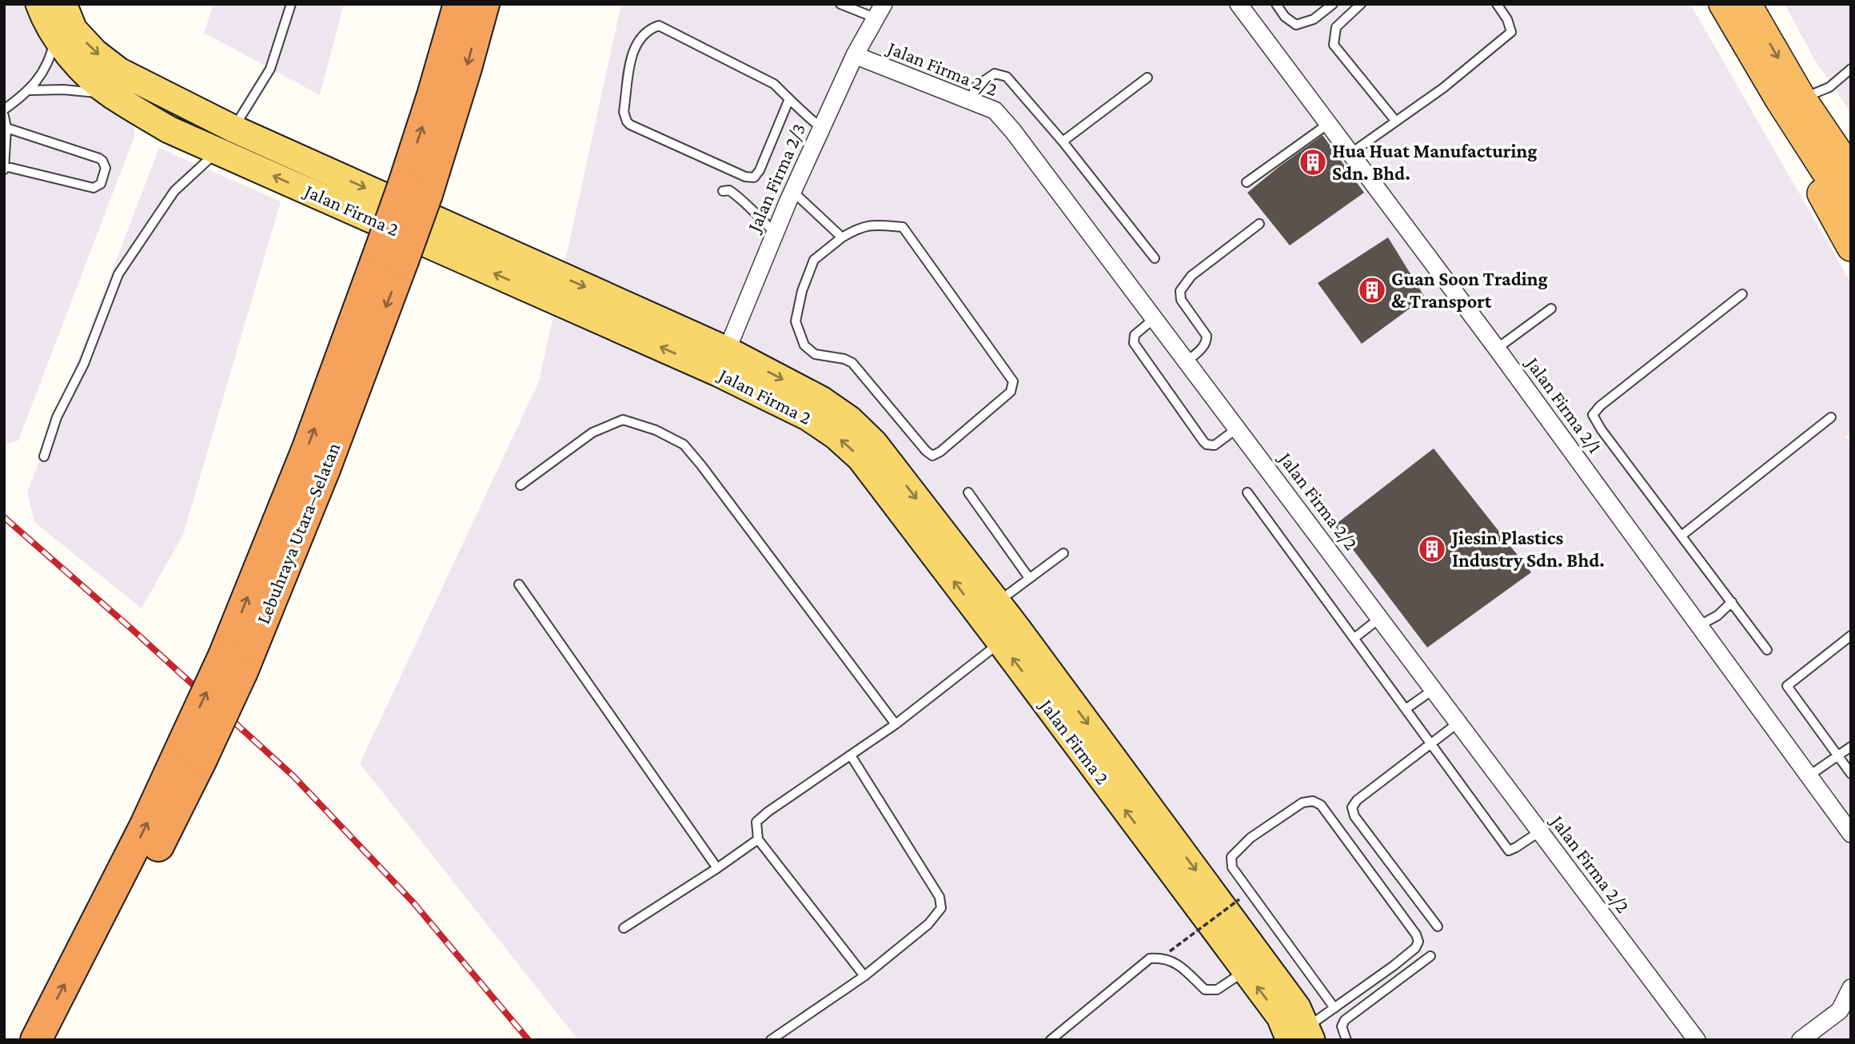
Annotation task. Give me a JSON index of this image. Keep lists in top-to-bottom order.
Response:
{
  "streets": {
    "highway": ["Lebuhraya Utara–Selatan"],
    "main road": ["Jalan Firma 2"],
    "street": ["Jalan Firma 2/2", "Jalan Firma 2/3", "Jalan Firma 2/1"]
  },
  "crossings": [
    ["Jalan Firma 2/2", "Jalan Firma 2/3"],
    ["Jalan Firma 2/3", "Jalan Firma 2"]
  ],
  "places": {
    "building": ["Hua Huat Manufacturing Sdn. Bhd.", "Guan Soon Trading & Transport", "Jiesin Plastics Industry Sdn. Bhd."]
  }
}
